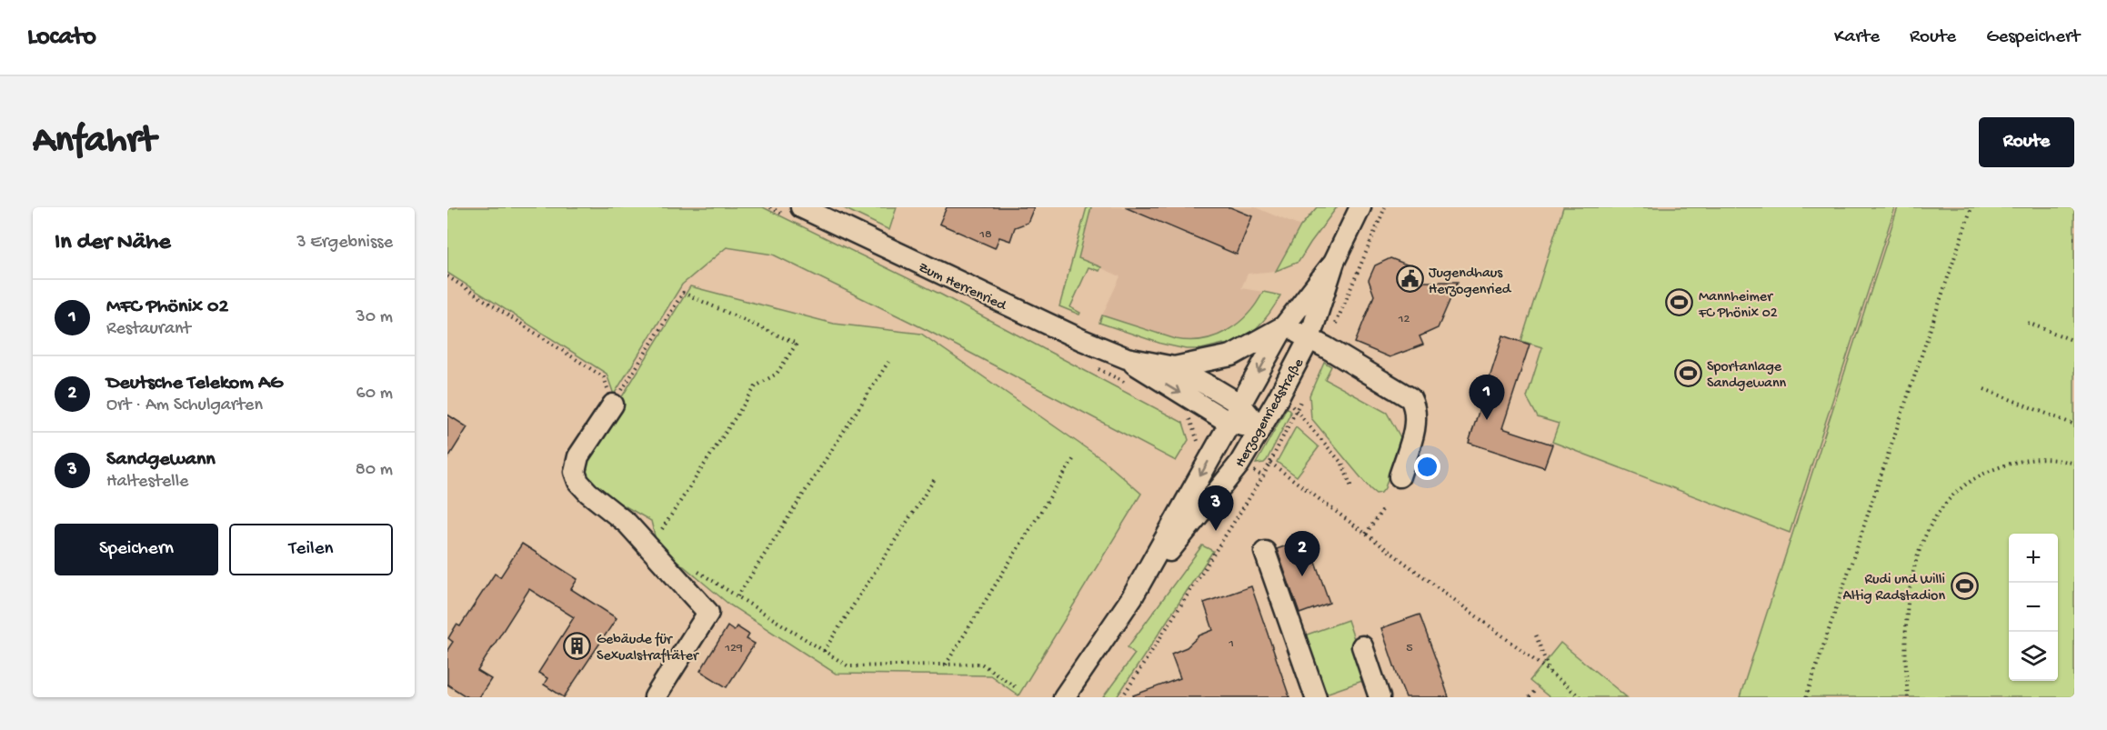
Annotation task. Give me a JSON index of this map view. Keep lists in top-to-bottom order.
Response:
{
  "streets": {
    "street": ["Zum Herrenried", "Herzogenriedstraße"]
  },
  "crossings": [
    ["Zum Herrenried", "Herzogenriedstraße"]
  ],
  "places": {
    "public building": ["Jugendhaus Herzogenried"],
    "sports": ["Mannheimer FC Phönix 02", "Sportanlage Sandgewann", "Rudi und Willi Altig Radstadion"],
    "building": ["Gebäude für Sexualstraftäter"]
  },
  "house_numbers": [
    "18",
    "12",
    "1",
    "129",
    "5"
  ],
  "page": {
    "header": "Locato",
    "nav": ["Karte", "Route", "Gespeichert"],
    "buttons": [
      "Route",
      ["Speichern", "Teilen"]
    ],
    "title": "Anfahrt",
    "heading": ["In der Nähe", "3 Ergebnisse"],
    "list": [
      {
        "mark": "1",
        "name": "MFC Phönix 02",
        "note": "Restaurant",
        "value": "30 m"
      },
      {
        "mark": "2",
        "name": "Deutsche Telekom AG",
        "note": "Ort · Am Schulgarten",
        "value": "60 m"
      },
      {
        "mark": "3",
        "name": "Sandgewann",
        "note": "Haltestelle",
        "value": "80 m"
      }
    ],
    "pins": ["1", "3", "2"],
    "map_buttons": ["+", "−"]
  }
}
